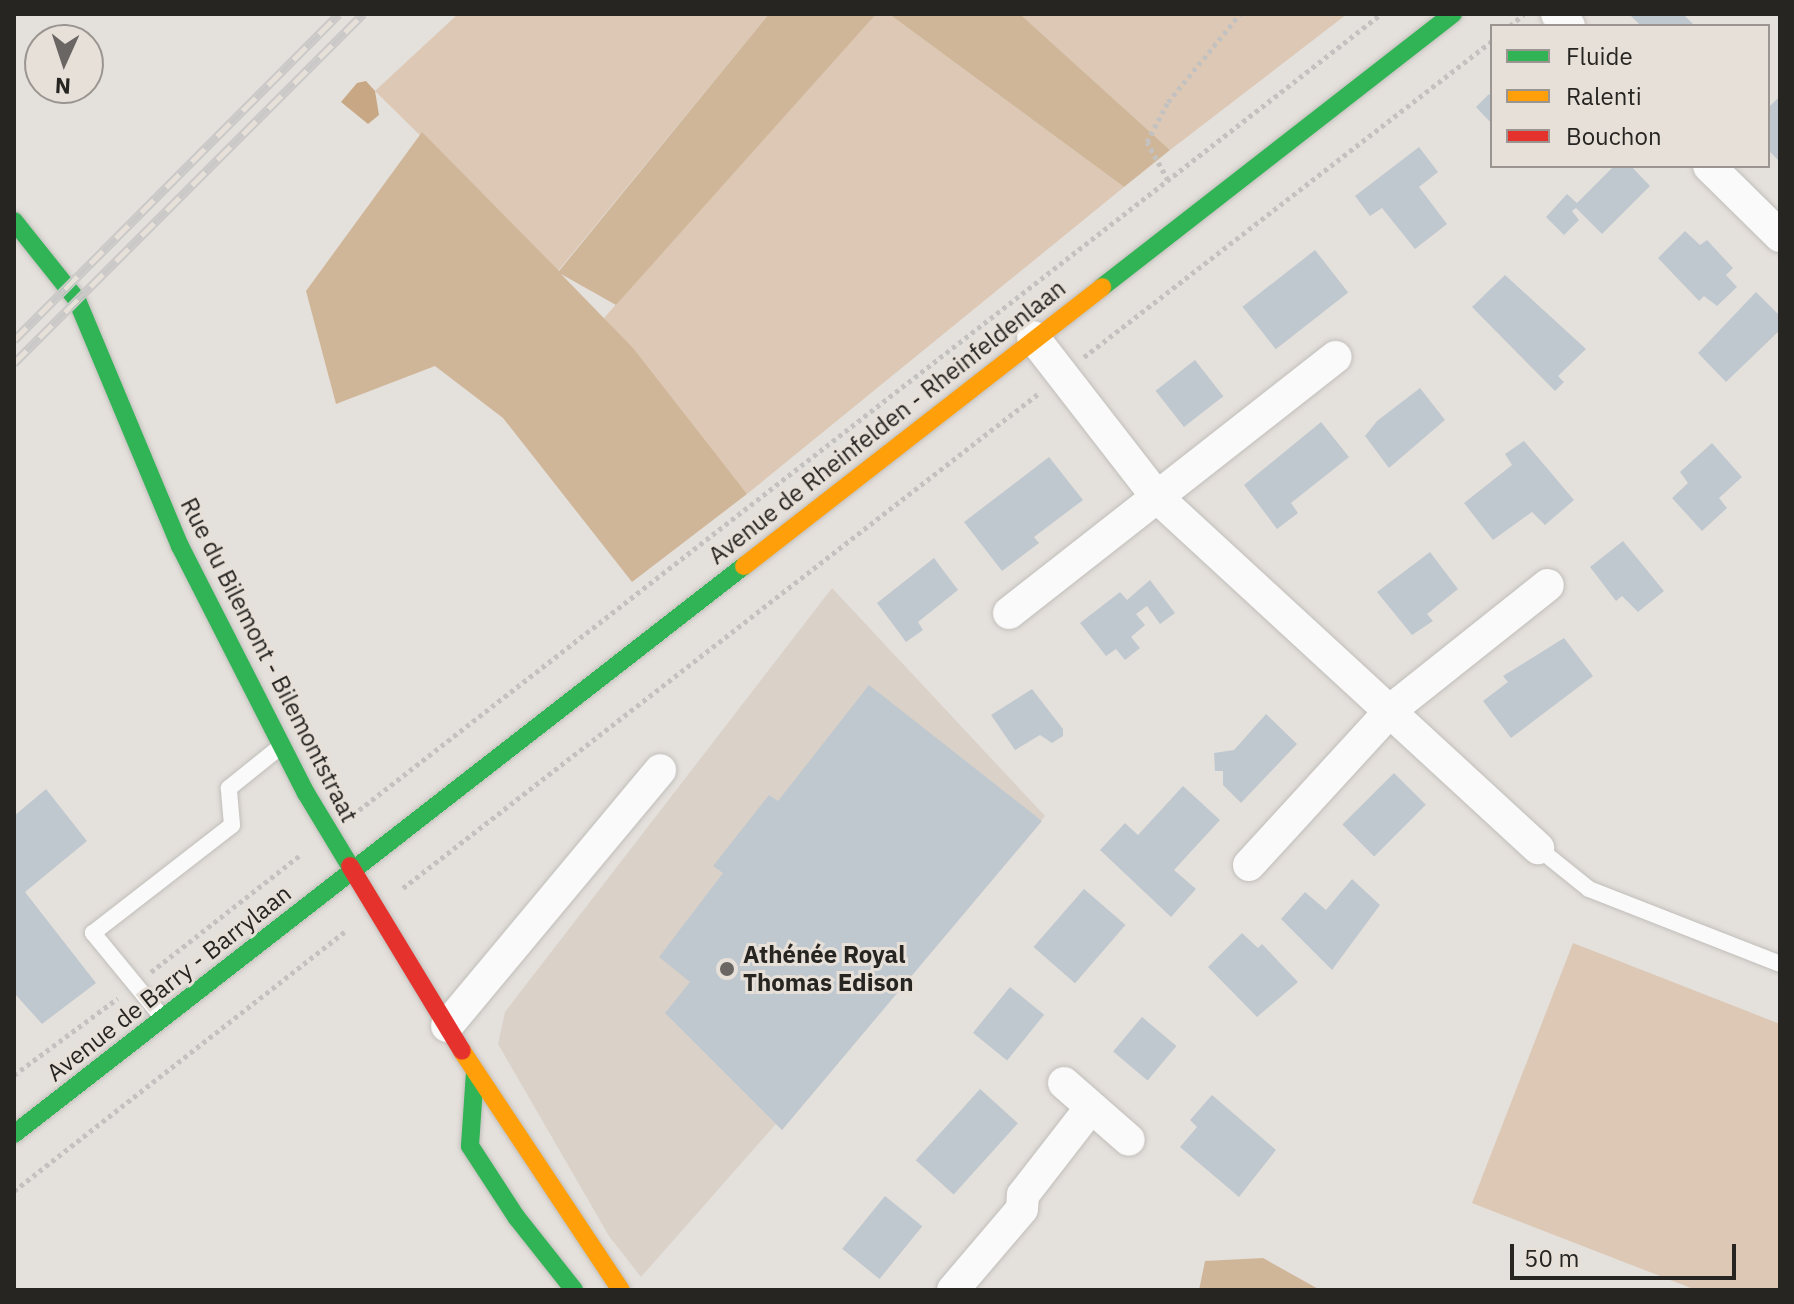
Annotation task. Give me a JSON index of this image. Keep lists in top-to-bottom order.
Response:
{
  "streets": {
    "main road": ["Avenue de Rheinfelden - Rheinfeldenlaan", "Rue du Bilemont - Bilemontstraat", "Avenue de Barry - Barrylaan"]
  },
  "crossings": [
    ["Avenue de Rheinfelden - Rheinfeldenlaan", "Rue du Bilemont - Bilemontstraat"],
    ["Avenue de Rheinfelden - Rheinfeldenlaan", "Avenue de Barry - Barrylaan"],
    ["Rue du Bilemont - Bilemontstraat", "Avenue de Barry - Barrylaan"]
  ],
  "places": ["Athénée Royal Thomas Edison"],
  "legend": ["Fluide", "Ralenti", "Bouchon"],
  "scale_bar": "50 m",
  "north": "bottom"
}
